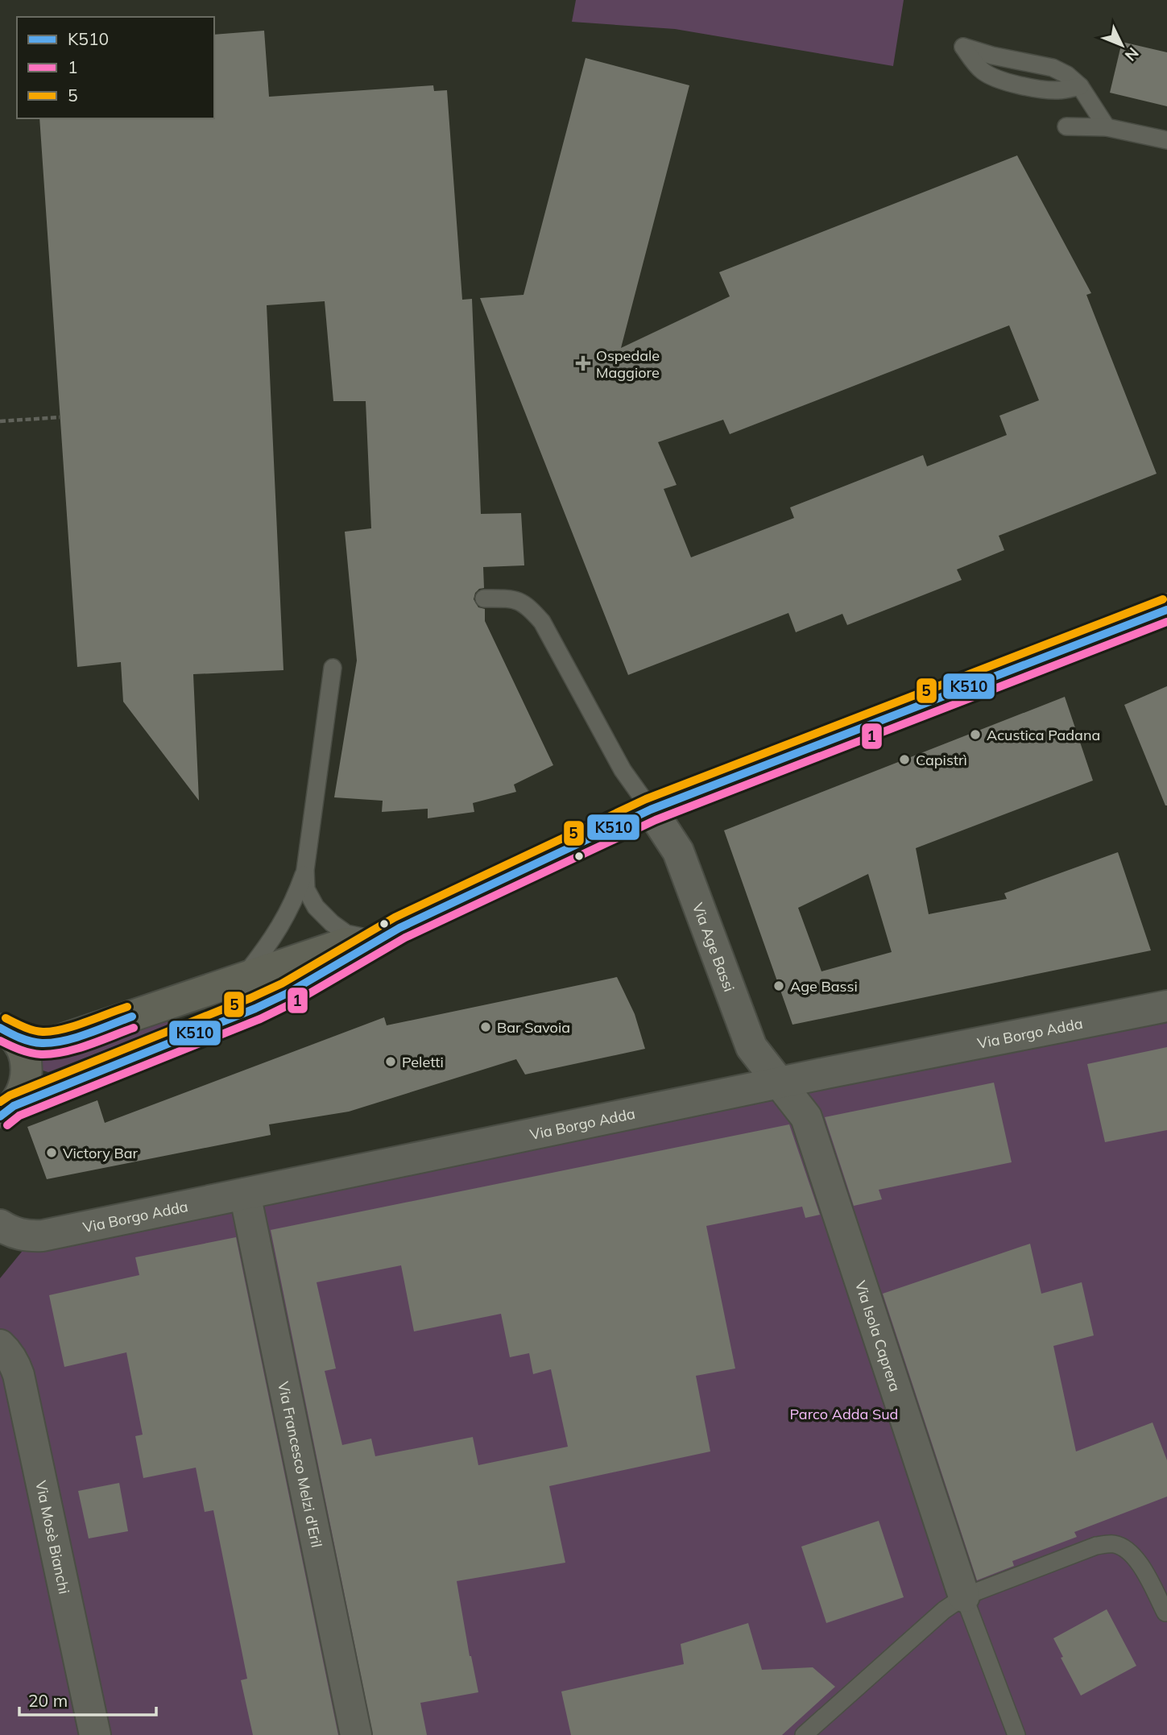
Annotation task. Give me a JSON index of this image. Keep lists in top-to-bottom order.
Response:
{
  "streets": {
    "street": [
      "Via Age Bassi",
      "Via Borgo Adda",
      "Via Isola Caprera",
      "Via Francesco Melzi d'Eril",
      "Via Mosè Bianchi"
    ]
  },
  "crossings": [
    ["Via Age Bassi", "Via Borgo Adda"],
    ["Via Age Bassi", "Via Isola Caprera"],
    ["Via Borgo Adda", "Via Isola Caprera"],
    ["Via Borgo Adda", "Via Francesco Melzi d'Eril"]
  ],
  "parks": ["Parco Adda Sud"],
  "places": {
    "health": ["Ospedale Maggiore"],
    "other": [
      "Acustica Padana",
      "Capistrì",
      "Age Bassi",
      "Bar Savoia",
      "Peletti",
      "Victory Bar"
    ]
  },
  "lines": ["transit line 5", "transit line K510", "transit line 1"],
  "legend": ["K510", "1", "5"],
  "scale_bar": "20 m",
  "north": "bottom right"
}
